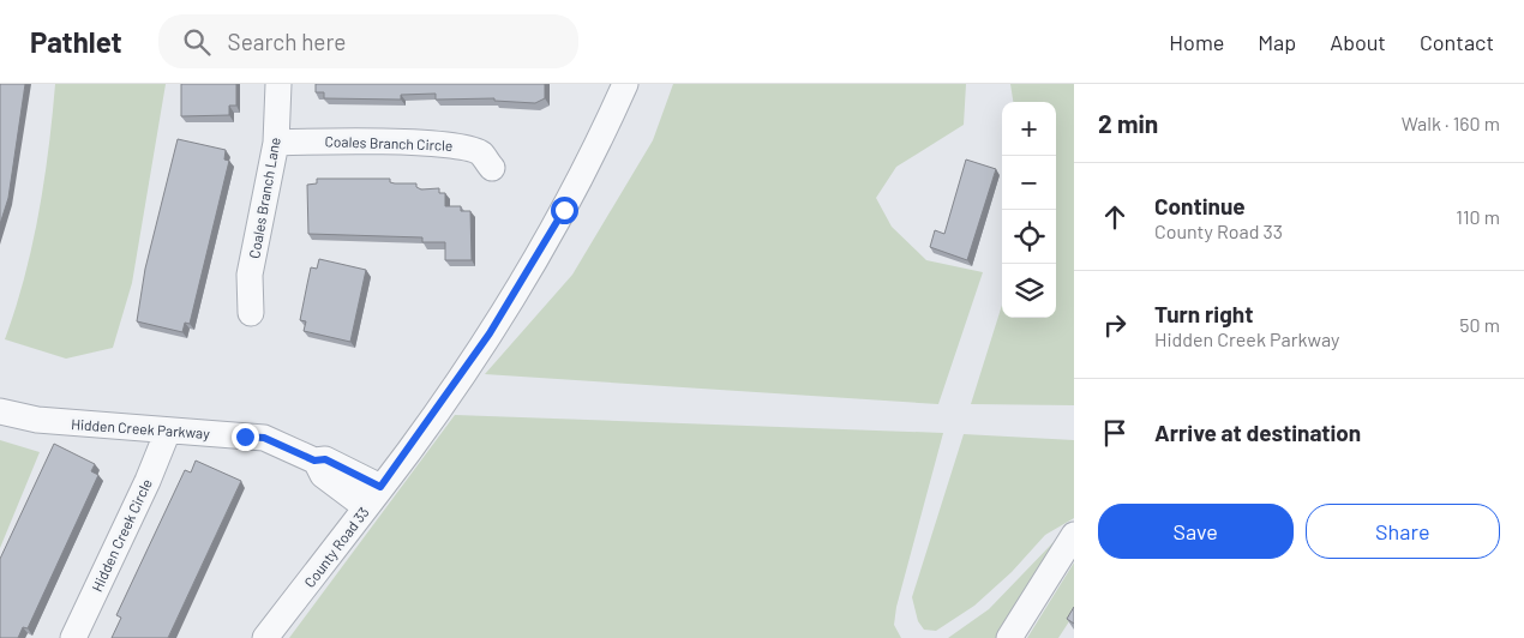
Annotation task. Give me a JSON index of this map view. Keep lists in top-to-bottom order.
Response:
{
  "streets": {
    "street": [
      "Coales Branch Circle",
      "Coales Branch Lane",
      "Hidden Creek Parkway",
      "Hidden Creek Circle",
      "County Road 33"
    ]
  },
  "crossings": [
    ["Coales Branch Circle", "Coales Branch Lane"],
    ["Hidden Creek Parkway", "Hidden Creek Circle"],
    ["Hidden Creek Parkway", "County Road 33"]
  ],
  "page": {
    "header": "Pathlet",
    "search": "Search here",
    "nav": [
      "Home",
      "Map",
      "About",
      "Contact"
    ],
    "heading": ["2 min", "Walk · 160 m"],
    "map_buttons": ["+", "−"],
    "list": [
      ["Continue", "County Road 33", "110 m"],
      ["Turn right", "Hidden Creek Parkway", "50 m"],
      "Arrive at destination"
    ],
    "buttons": ["Save", "Share"]
  }
}
